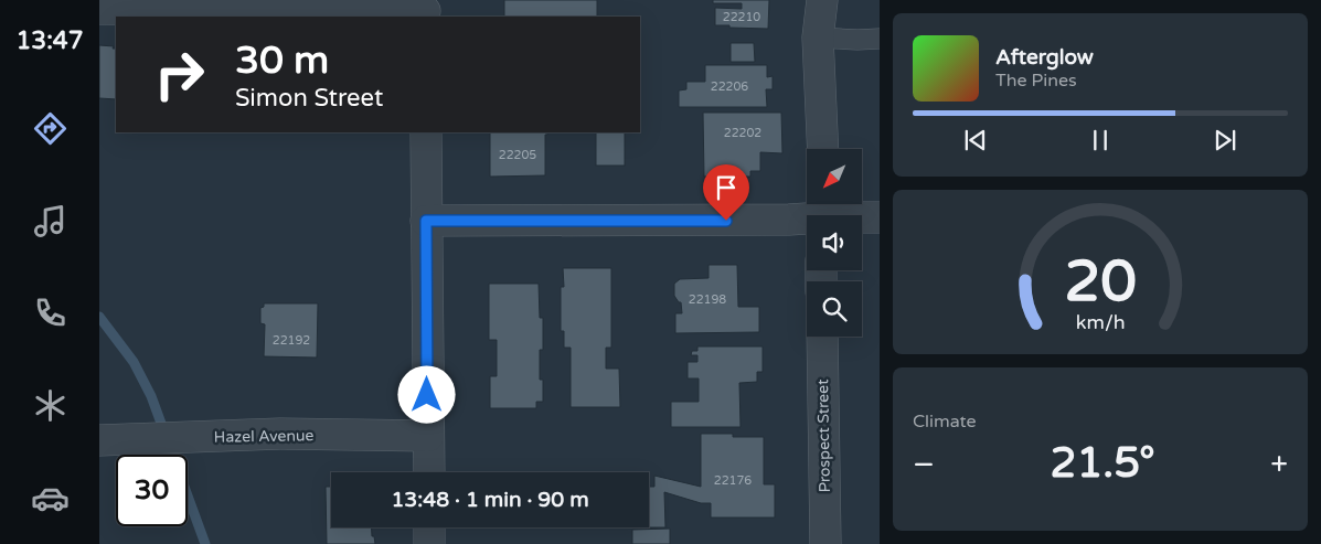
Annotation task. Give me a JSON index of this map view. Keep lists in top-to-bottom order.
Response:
{
  "streets": {
    "street": ["Hazel Avenue", "Prospect Street"]
  },
  "house_numbers": [
    "22210",
    "22206",
    "22202",
    "22205",
    "22198",
    "22192",
    "22176"
  ],
  "north": "bottom left",
  "page": {
    "tabs": "13:47",
    "turn": ["30 m", "Simon Street"],
    "song": ["Afterglow", "The Pines"],
    "tile": "Climate",
    "heat": ["−", "21.5°", "+"],
    "limit": "30",
    "trip": "13:48 · 1 min · 90 m",
    "gauge": ["20", "km/h"]
  }
}
